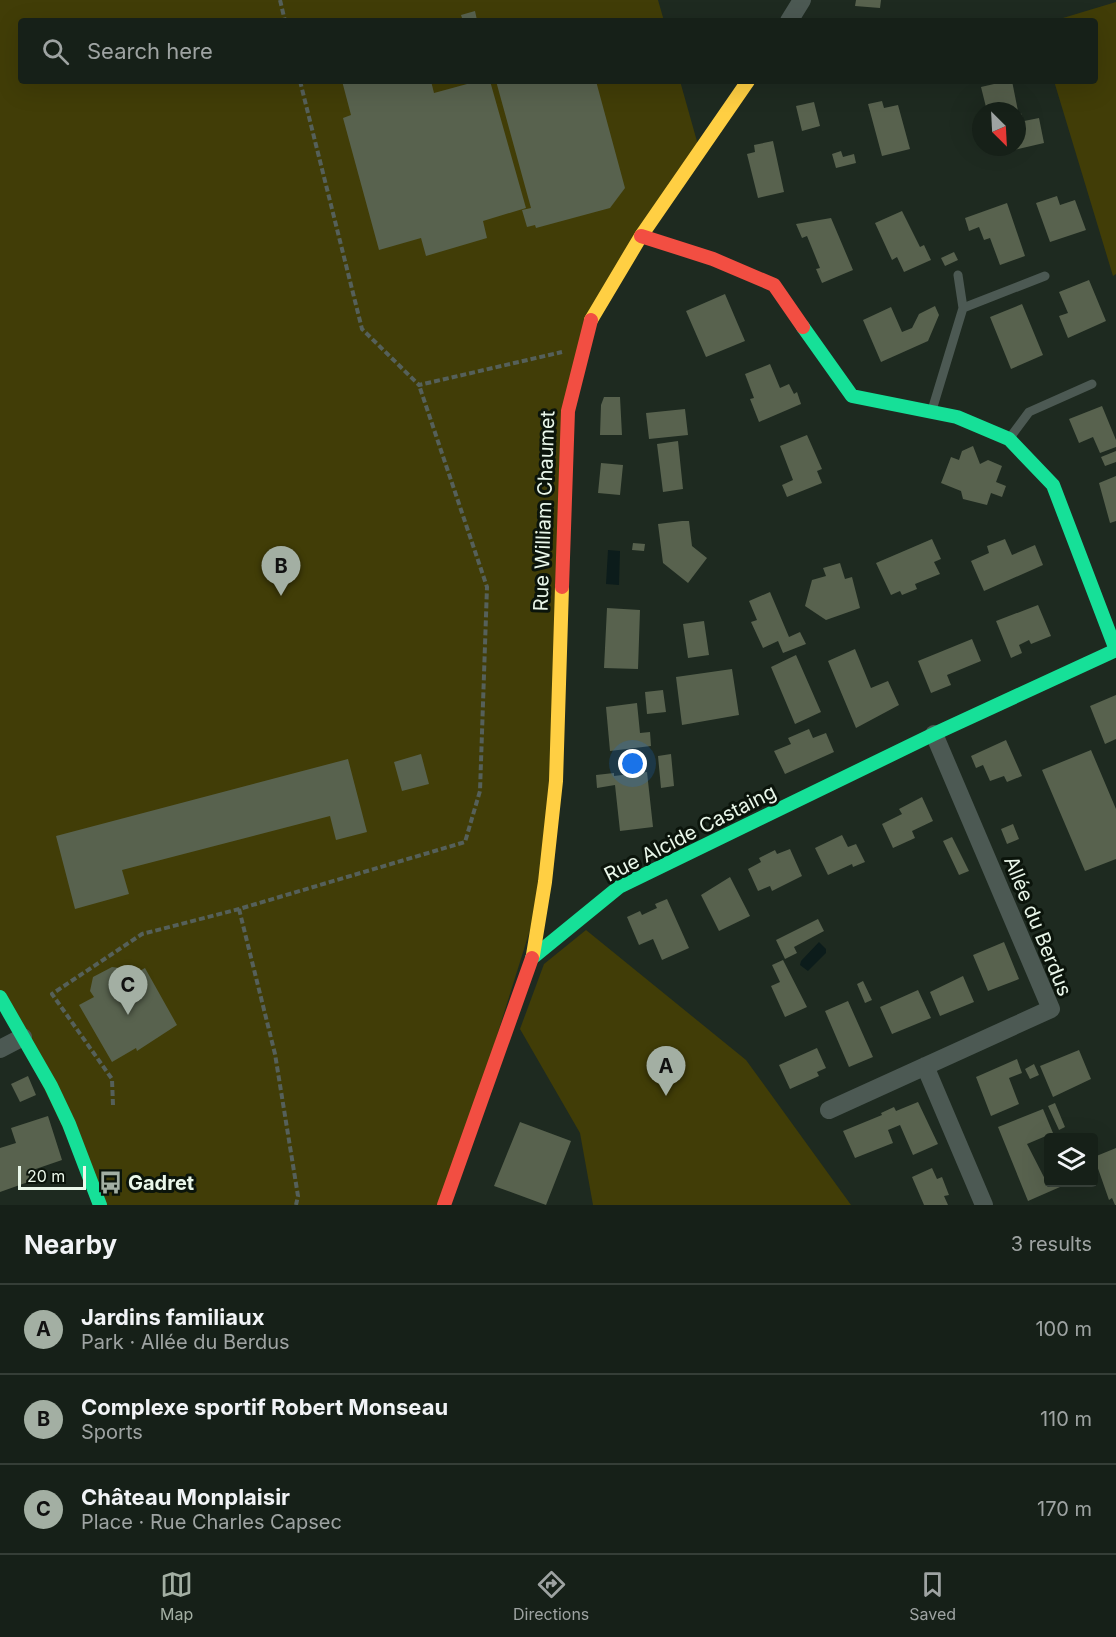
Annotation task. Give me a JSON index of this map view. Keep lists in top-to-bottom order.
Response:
{
  "streets": {
    "street": ["Rue William Chaumet", "Rue Alcide Castaing", "Allée du Berdus"]
  },
  "crossings": [
    ["Rue William Chaumet", "Rue Alcide Castaing"],
    ["Rue Alcide Castaing", "Allée du Berdus"]
  ],
  "places": {
    "bus stop": ["Gadret"]
  },
  "scale_bar": "20 m",
  "north": "bottom right",
  "page": {
    "search": "Search here",
    "pins": ["B", "C", "A"],
    "scale": "20 m",
    "heading": ["Nearby", "3 results"],
    "list": [
      {
        "mark": "A",
        "name": "Jardins familiaux",
        "note": "Park · Allée du Berdus",
        "value": "100 m"
      },
      {
        "mark": "B",
        "name": "Complexe sportif Robert Monseau",
        "note": "Sports",
        "value": "110 m"
      },
      {
        "mark": "C",
        "name": "Château Monplaisir",
        "note": "Place · Rue Charles Capsec",
        "value": "170 m"
      }
    ],
    "nav": ["Map", "Directions", "Saved"]
  }
}
